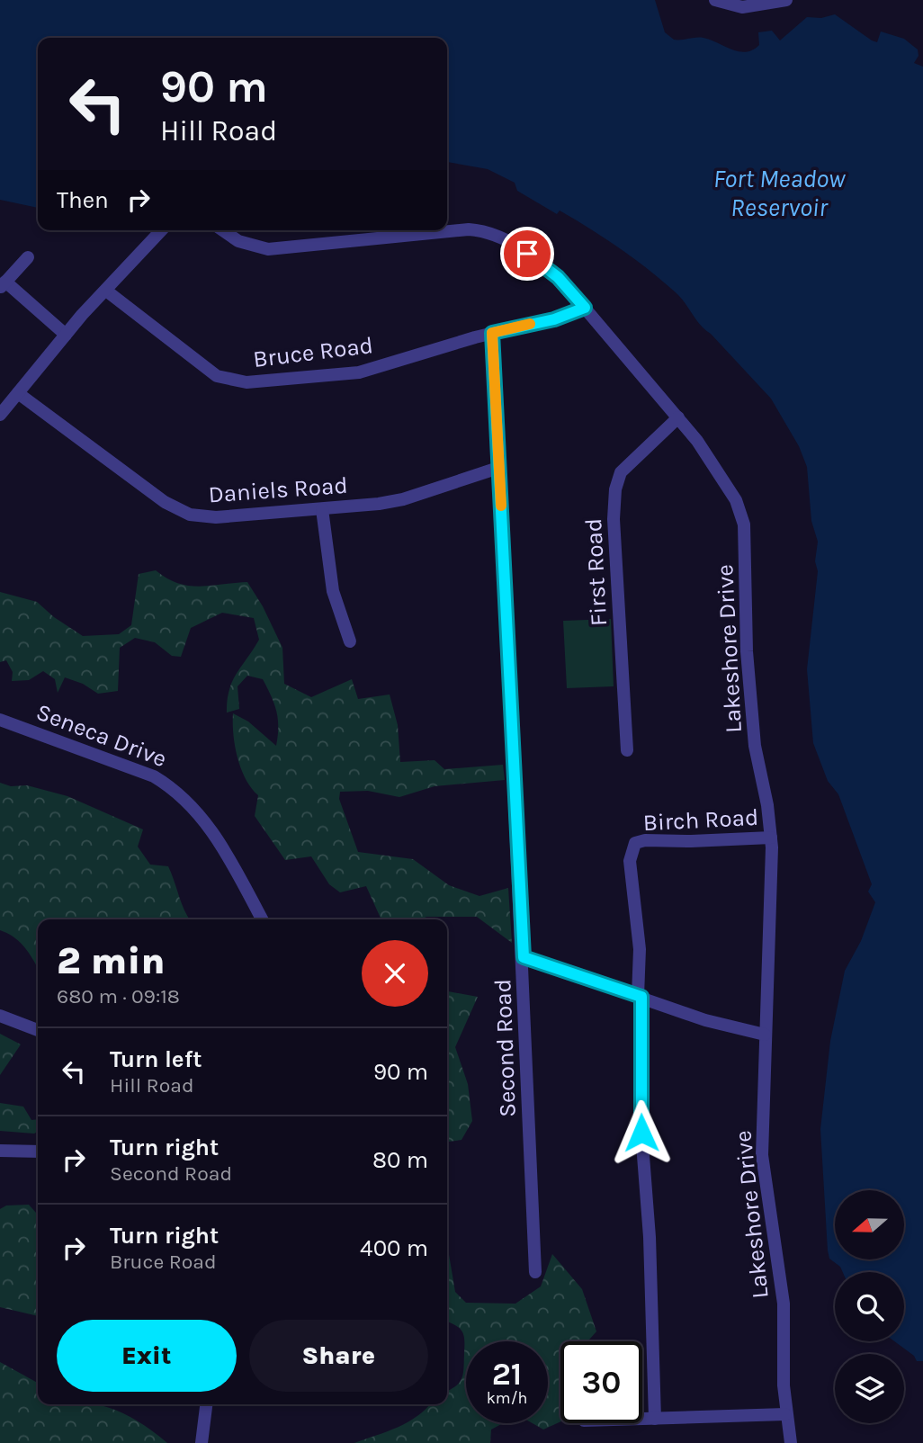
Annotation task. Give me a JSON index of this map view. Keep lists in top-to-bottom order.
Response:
{
  "streets": {
    "street": [
      "Bruce Road",
      "Daniels Road",
      "First Road",
      "Lakeshore Drive",
      "Seneca Drive",
      "Birch Road",
      "Second Road"
    ]
  },
  "crossings": [
    ["Bruce Road", "Lakeshore Drive"],
    ["Bruce Road", "Second Road"],
    ["Daniels Road", "Second Road"],
    ["First Road", "Lakeshore Drive"],
    ["Lakeshore Drive", "Birch Road"]
  ],
  "water": ["Fort Meadow Reservoir"],
  "north": "left",
  "page": {
    "turn": ["90 m", "Hill Road"],
    "then": "Then",
    "heading": ["2 min", "680 m · 09:18"],
    "list": [
      {
        "name": "Turn left",
        "note": "Hill Road",
        "value": "90 m"
      },
      {
        "name": "Turn right",
        "note": "Second Road",
        "value": "80 m"
      },
      {
        "name": "Turn right",
        "note": "Bruce Road",
        "value": "400 m"
      }
    ],
    "buttons": ["Exit", "Share"],
    "speed": "21 km/h",
    "limit": "30"
  }
}
